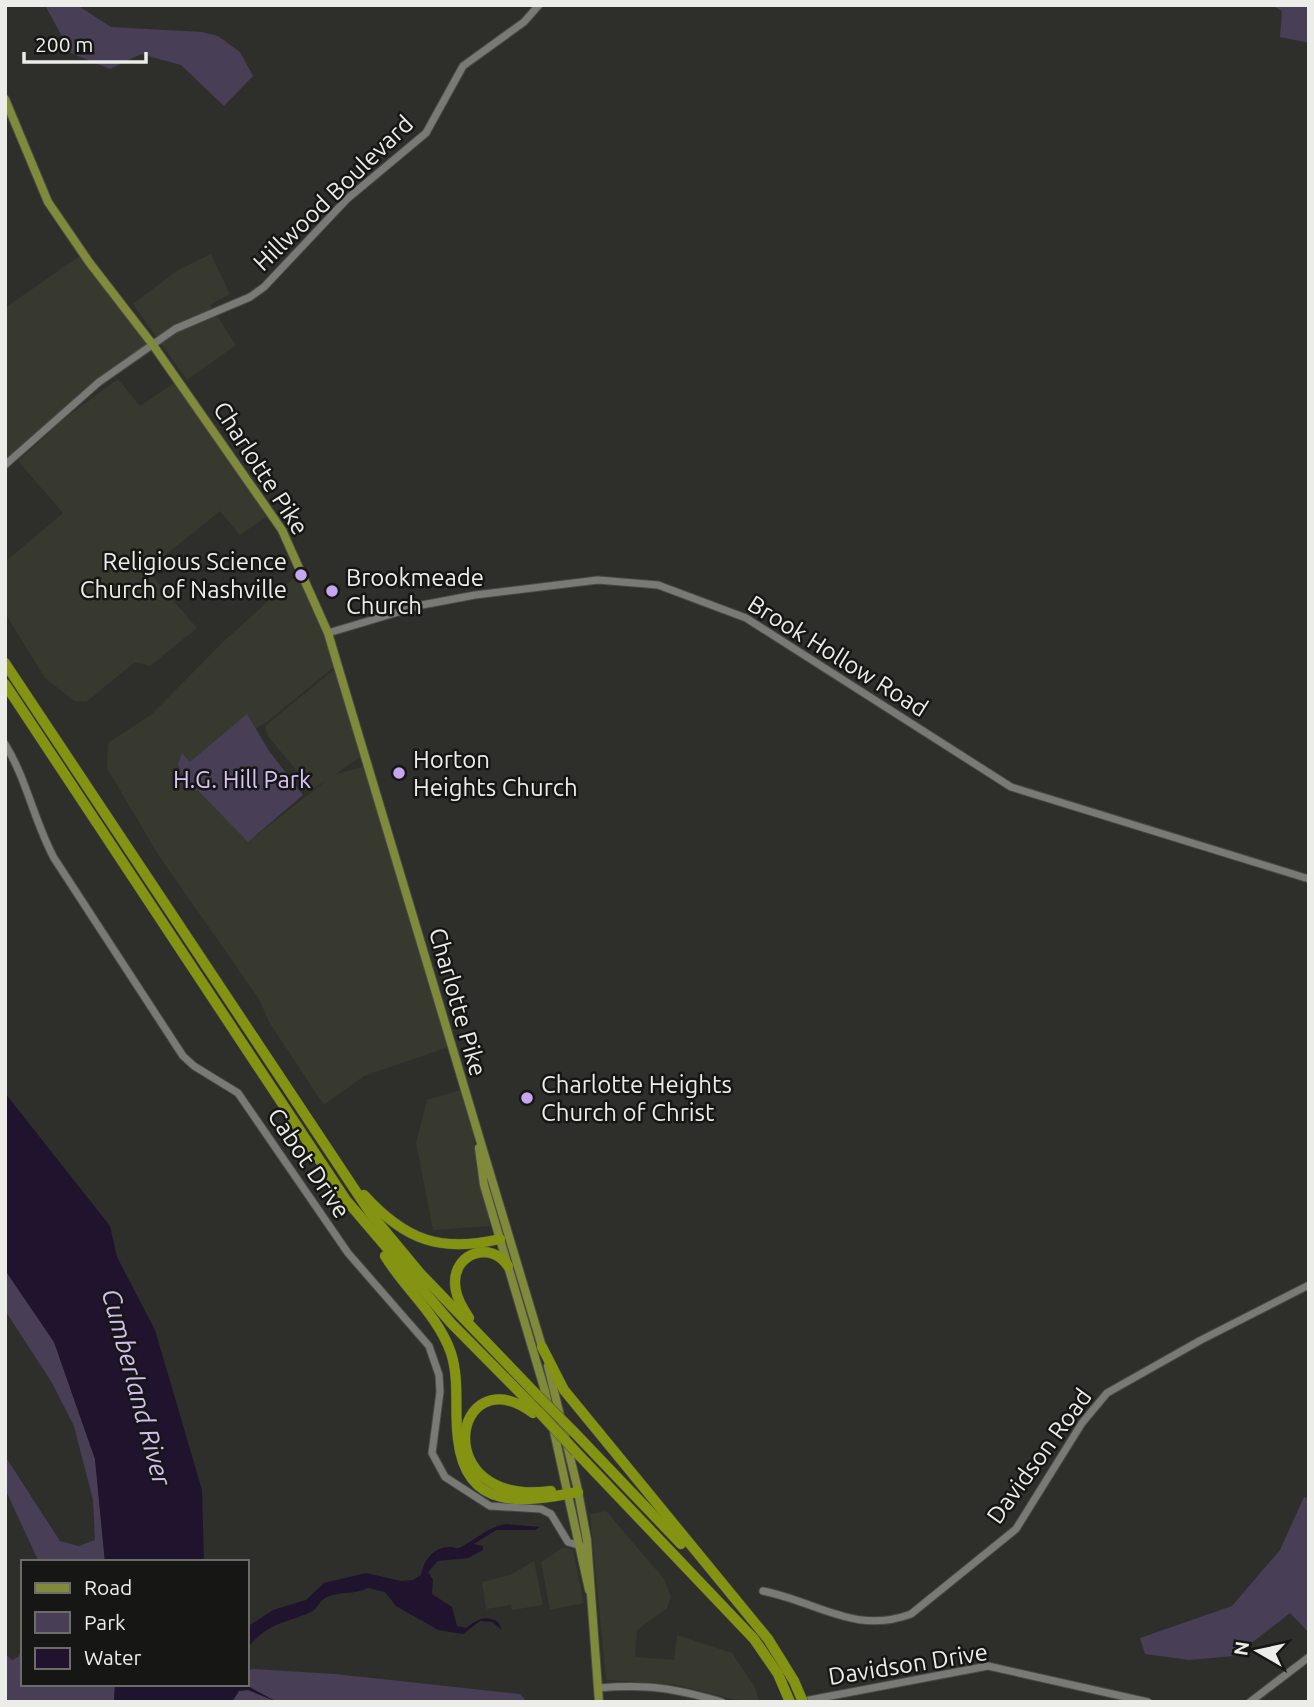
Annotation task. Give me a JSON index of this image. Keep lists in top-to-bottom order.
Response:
{
  "streets": {
    "main road": ["Charlotte Pike"],
    "street": [
      "Hillwood Boulevard",
      "Brook Hollow Road",
      "Cabot Drive",
      "Davidson Road",
      "Davidson Drive"
    ]
  },
  "crossings": [
    ["Hillwood Boulevard", "Charlotte Pike"],
    ["Charlotte Pike", "Brook Hollow Road"],
    ["Charlotte Pike", "Cabot Drive"]
  ],
  "water": ["Cumberland River"],
  "parks": ["H.G. Hill Park"],
  "places": [
    "Religious Science Church of Nashville",
    "Brookmeade Church",
    "Horton Heights Church",
    "Charlotte Heights Church of Christ"
  ],
  "legend": ["Road", "Park", "Water"],
  "scale_bar": "200 m",
  "north": "left"
}
